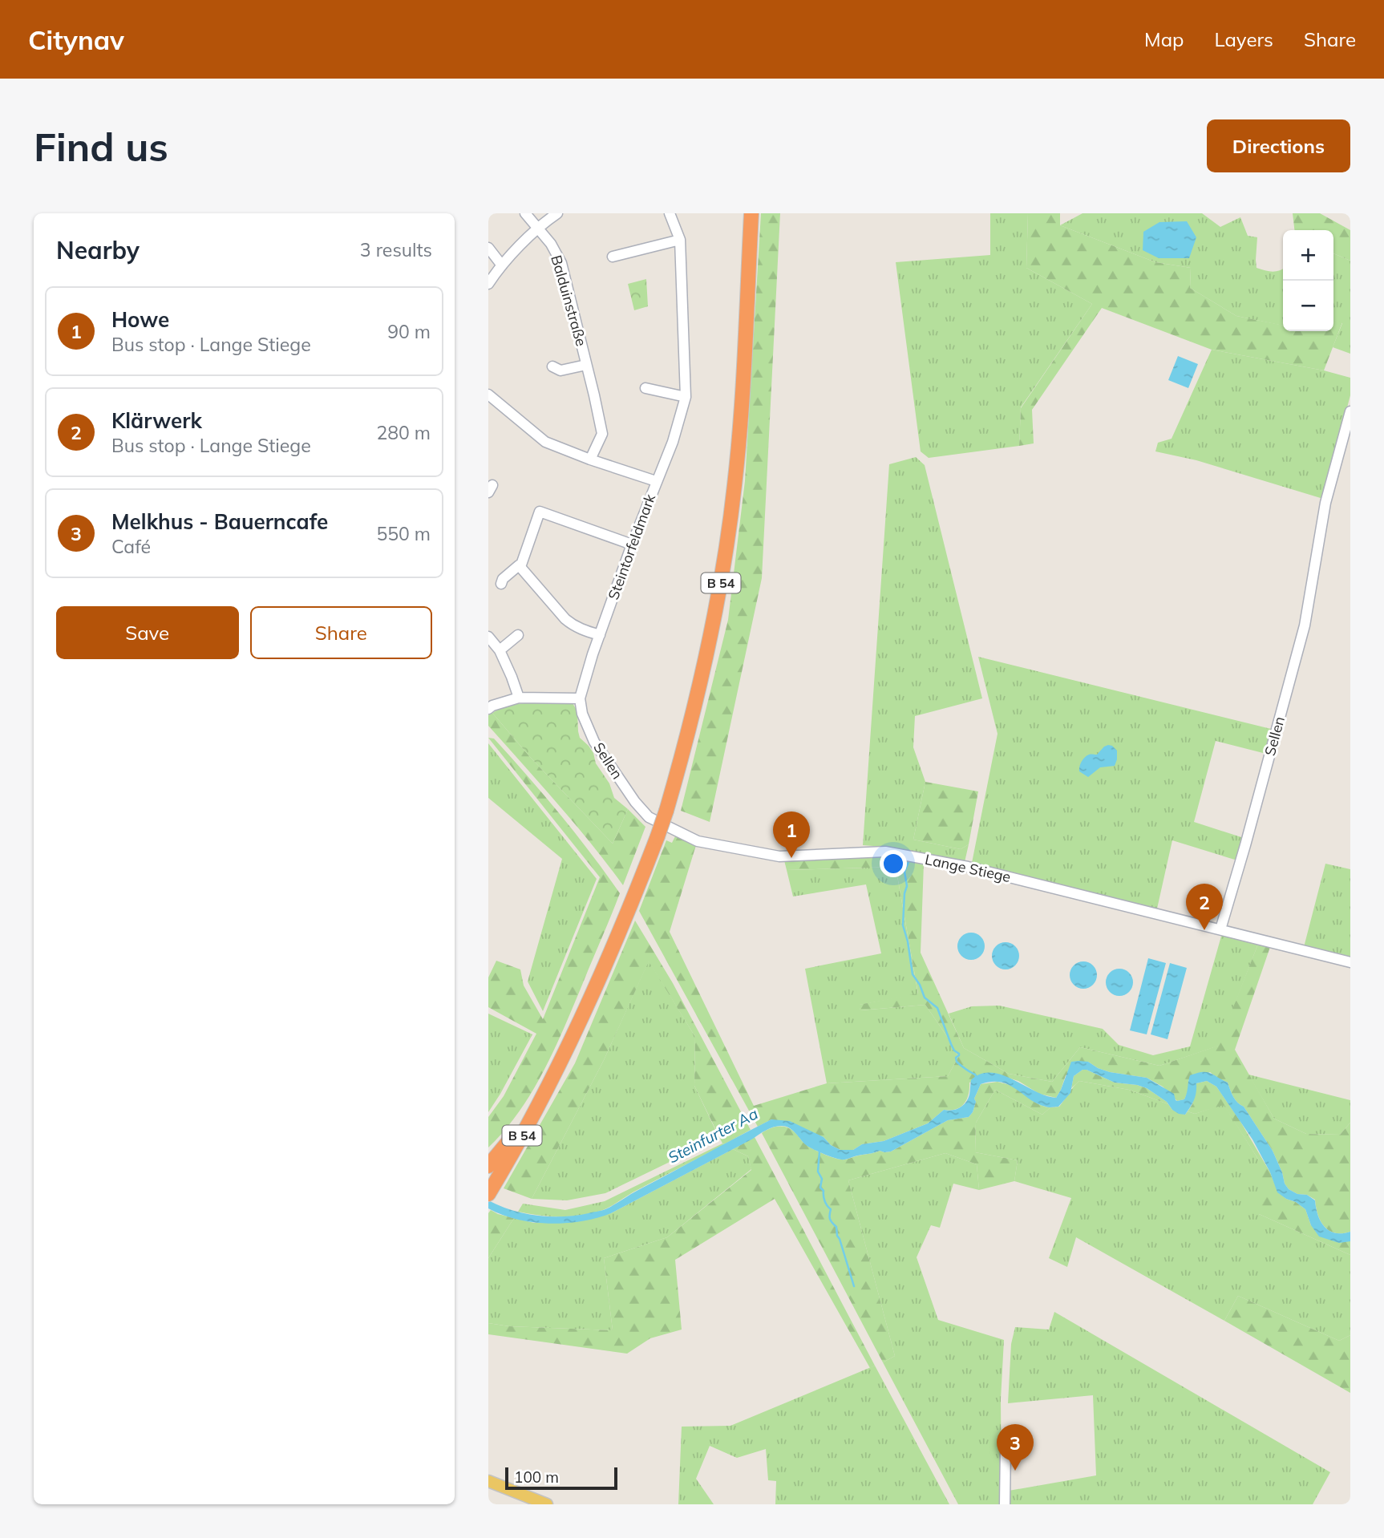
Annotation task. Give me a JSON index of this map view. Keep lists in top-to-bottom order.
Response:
{
  "streets": {
    "highway": ["B 54"],
    "street": [
      "Balduinstraße",
      "Steintorfeldmark",
      "Sellen",
      "Lange Stiege"
    ]
  },
  "crossings": [
    ["Steintorfeldmark", "Sellen"],
    ["Sellen", "Lange Stiege"]
  ],
  "water": ["Steinfurter Aa"],
  "scale_bar": "100 m",
  "page": {
    "header": "Citynav",
    "nav": ["Map", "Layers", "Share"],
    "buttons": [
      "Directions",
      ["Save", "Share"]
    ],
    "title": "Find us",
    "heading": ["Nearby", "3 results"],
    "map_buttons": ["+", "−"],
    "list": [
      {
        "mark": "1",
        "name": "Howe",
        "note": "Bus stop · Lange Stiege",
        "value": "90 m"
      },
      {
        "mark": "2",
        "name": "Klärwerk",
        "note": "Bus stop · Lange Stiege",
        "value": "280 m"
      },
      {
        "mark": "3",
        "name": "Melkhus - Bauerncafe",
        "note": "Café",
        "value": "550 m"
      }
    ],
    "pins": ["1", "2", "3"],
    "scale": "100 m"
  }
}
